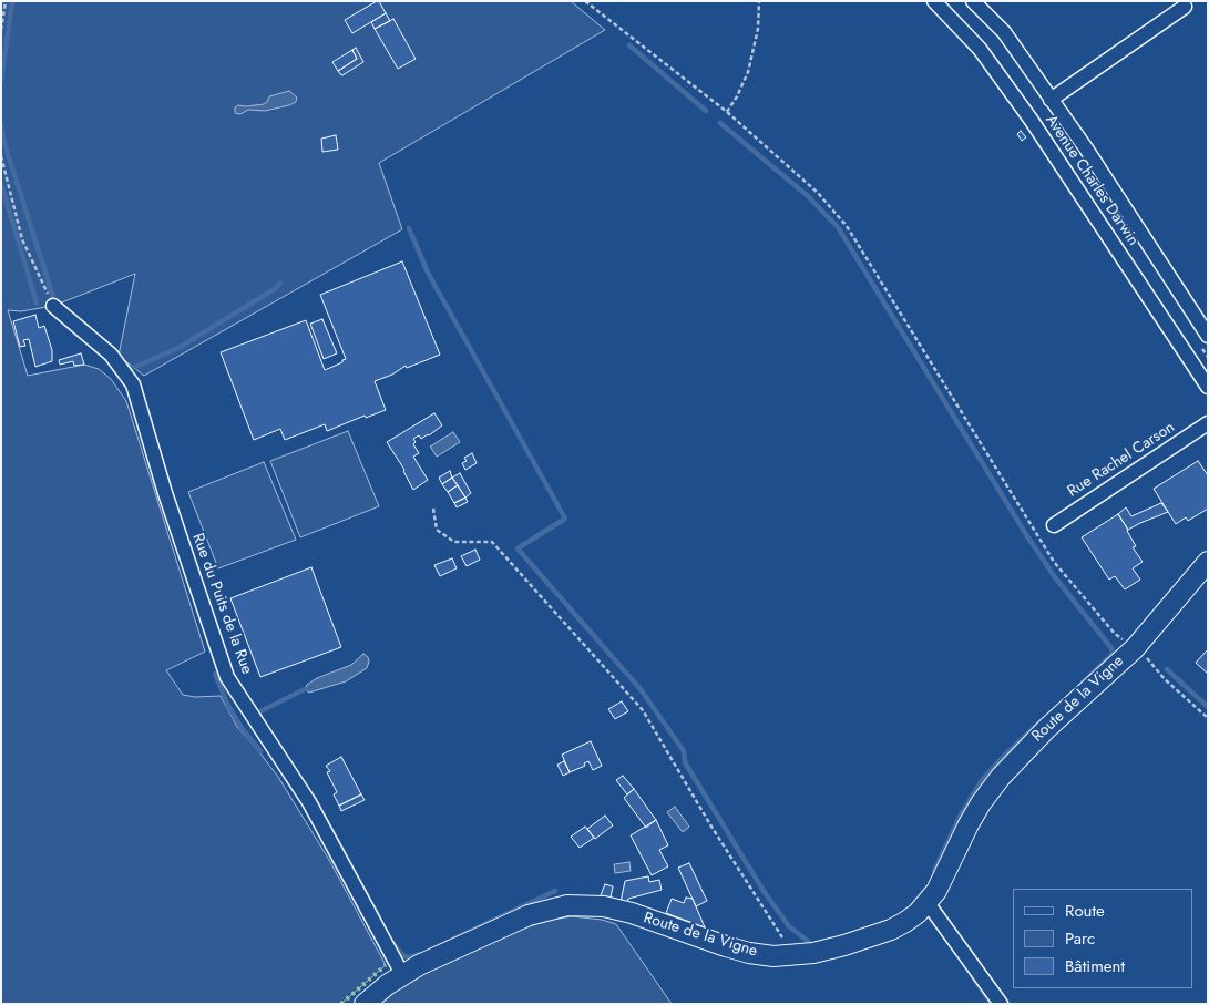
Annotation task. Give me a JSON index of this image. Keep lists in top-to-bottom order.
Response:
{
  "streets": {
    "street": [
      "Avenue Charles Darwin",
      "Rue Rachel Carson",
      "Rue du Puits de la Rue",
      "Route de la Vigne"
    ]
  },
  "crossings": [
    ["Rue du Puits de la Rue", "Route de la Vigne"]
  ],
  "legend": ["Route", "Parc", "Bâtiment"]
}
